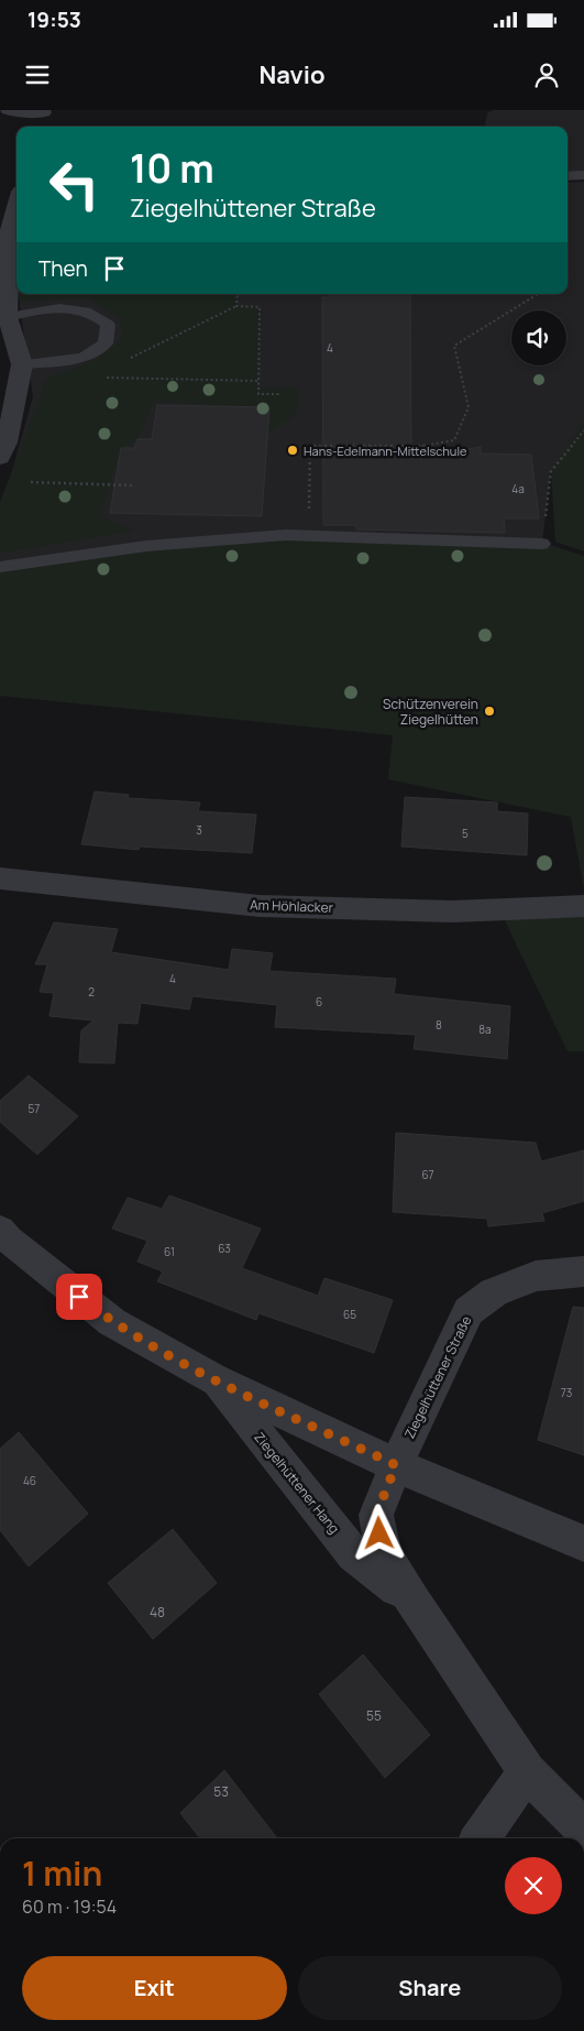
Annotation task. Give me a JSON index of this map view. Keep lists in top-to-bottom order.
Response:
{
  "streets": {
    "street": ["Am Höhlacker", "Ziegelhüttener Straße", "Ziegelhüttener Hang"]
  },
  "crossings": [
    ["Ziegelhüttener Straße", "Ziegelhüttener Hang"]
  ],
  "places": ["Hans-Edelmann-Mittelschule", "Schützenverein Ziegelhütten"],
  "house_numbers": [
    "4",
    "4a",
    "3",
    "5",
    "4",
    "2",
    "6",
    "8",
    "8a",
    "57",
    "67",
    "63",
    "61",
    "65",
    "73",
    "46",
    "48",
    "55",
    "53"
  ],
  "page": {
    "status": "19:53",
    "header": "Navio",
    "turn": ["10 m", "Ziegelhüttener Straße"],
    "then": "Then",
    "heading": ["1 min", "60 m · 19:54"],
    "buttons": ["Exit", "Share"]
  }
}
